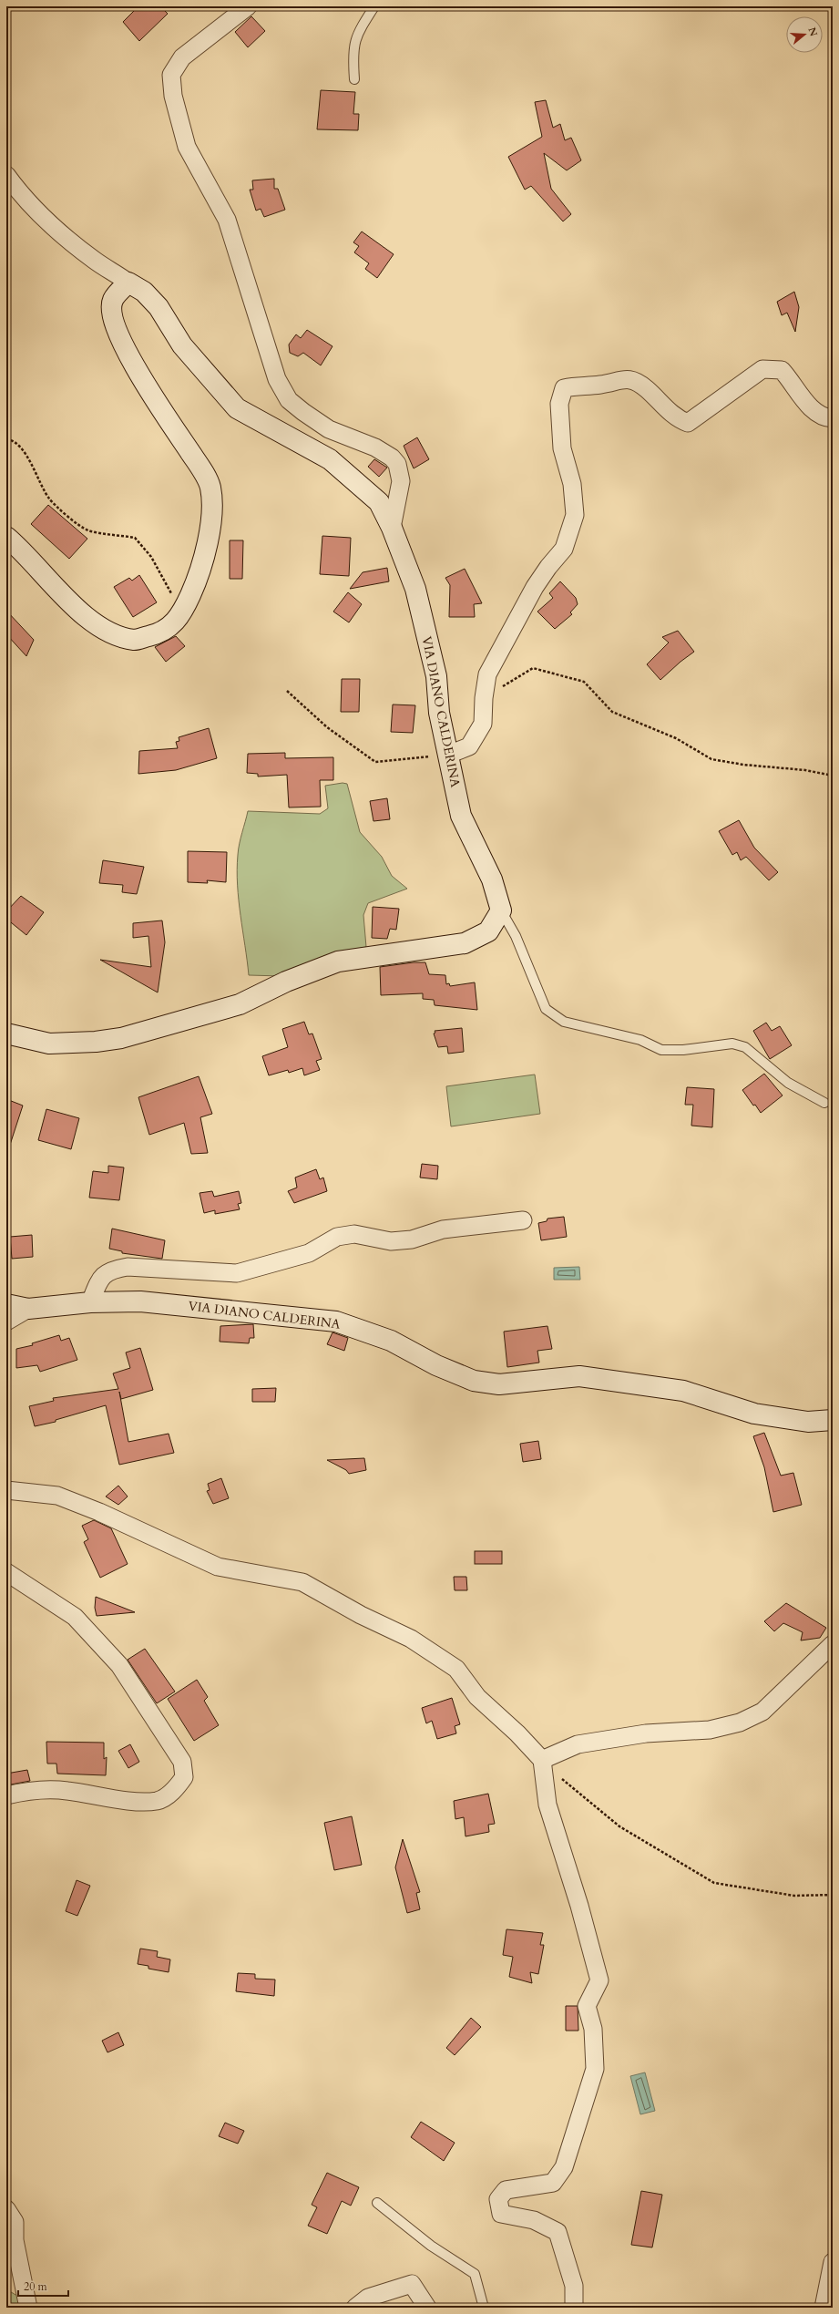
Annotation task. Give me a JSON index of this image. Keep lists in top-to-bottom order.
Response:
{
  "streets": {
    "main road": ["VIA DIANO CALDERINA"]
  },
  "scale_bar": "20 m",
  "north": "right"
}
